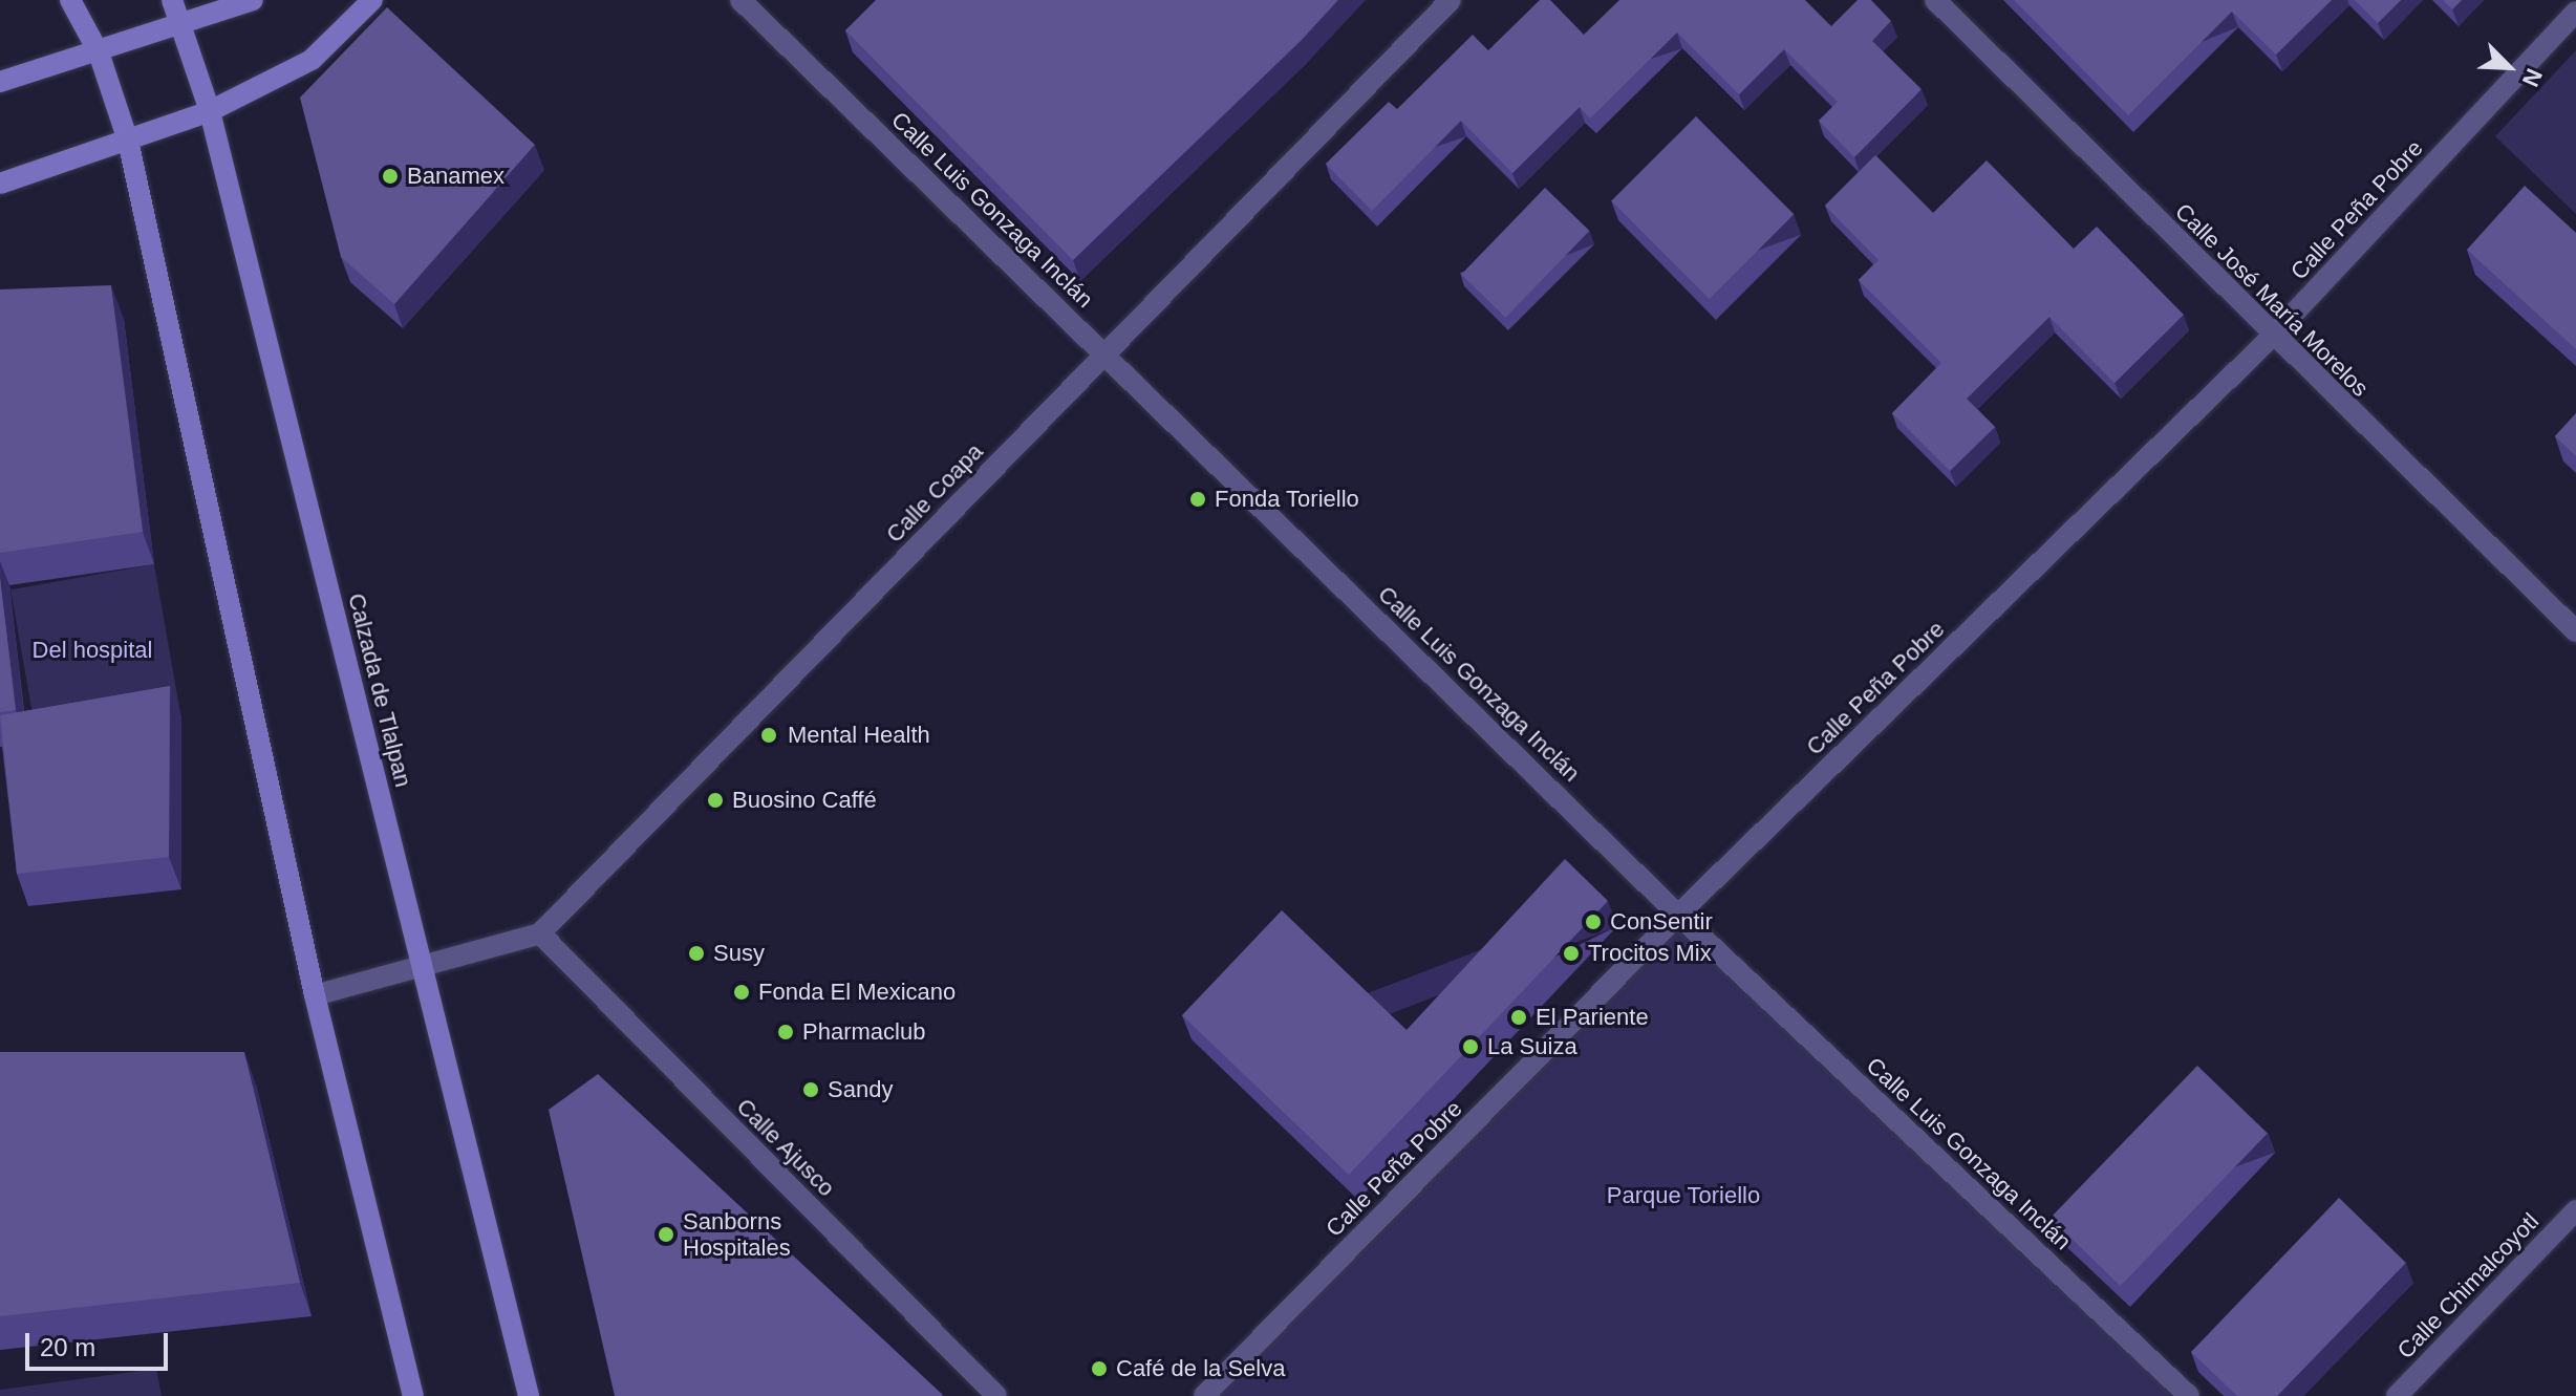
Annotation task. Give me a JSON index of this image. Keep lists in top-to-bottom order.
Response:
{
  "streets": {
    "main road": ["Calzada de Tlalpan"],
    "street": [
      "Calle Luis Gonzaga Inclán",
      "Calle Peña Pobre",
      "Calle José María Morelos",
      "Calle Coapa",
      "Calle Ajusco",
      "Calle Chimalcoyotl"
    ]
  },
  "crossings": [
    ["Calle Luis Gonzaga Inclán", "Calle Peña Pobre"],
    ["Calle Luis Gonzaga Inclán", "Calle Coapa"],
    ["Calle Peña Pobre", "Calle José María Morelos"],
    ["Calle Coapa", "Calzada de Tlalpan"],
    ["Calle Coapa", "Calle Ajusco"]
  ],
  "parks": ["Del hospital", "Parque Toriello"],
  "places": [
    "Banamex",
    "Fonda Toriello",
    "Mental Health",
    "Buosino Caffé",
    "ConSentir",
    "Susy",
    "Trocitos Mix",
    "Fonda El Mexicano",
    "El Pariente",
    "Pharmaclub",
    "La Suiza",
    "Sandy",
    "Sanborns Hospitales",
    "Café de la Selva"
  ],
  "scale_bar": "20 m",
  "north": "bottom right"
}
